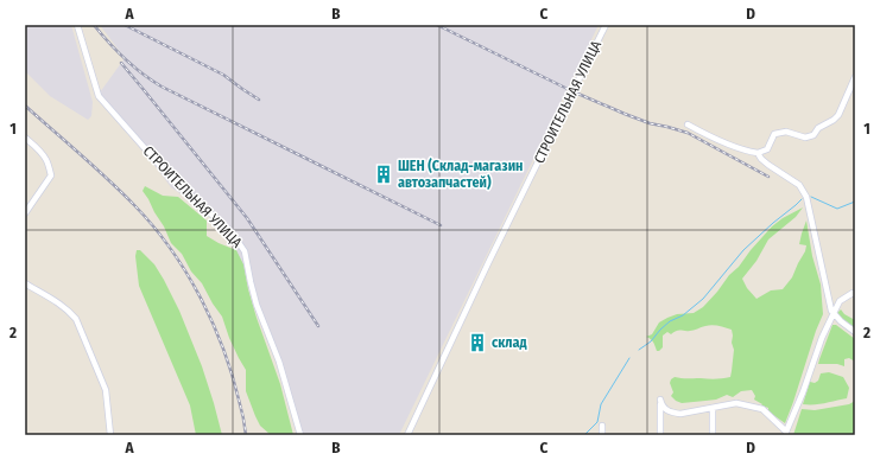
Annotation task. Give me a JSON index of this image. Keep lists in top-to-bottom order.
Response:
{
  "streets": {
    "street": ["СТРОИТЕЛЬНАЯ УЛИЦА"]
  },
  "places": {
    "building": ["ШЕН (Склад-магазин автозапчастей)", "склад"]
  },
  "grid": {
    "columns": [
      "A",
      "B",
      "C",
      "D"
    ],
    "rows": ["1", "2"]
  }
}
